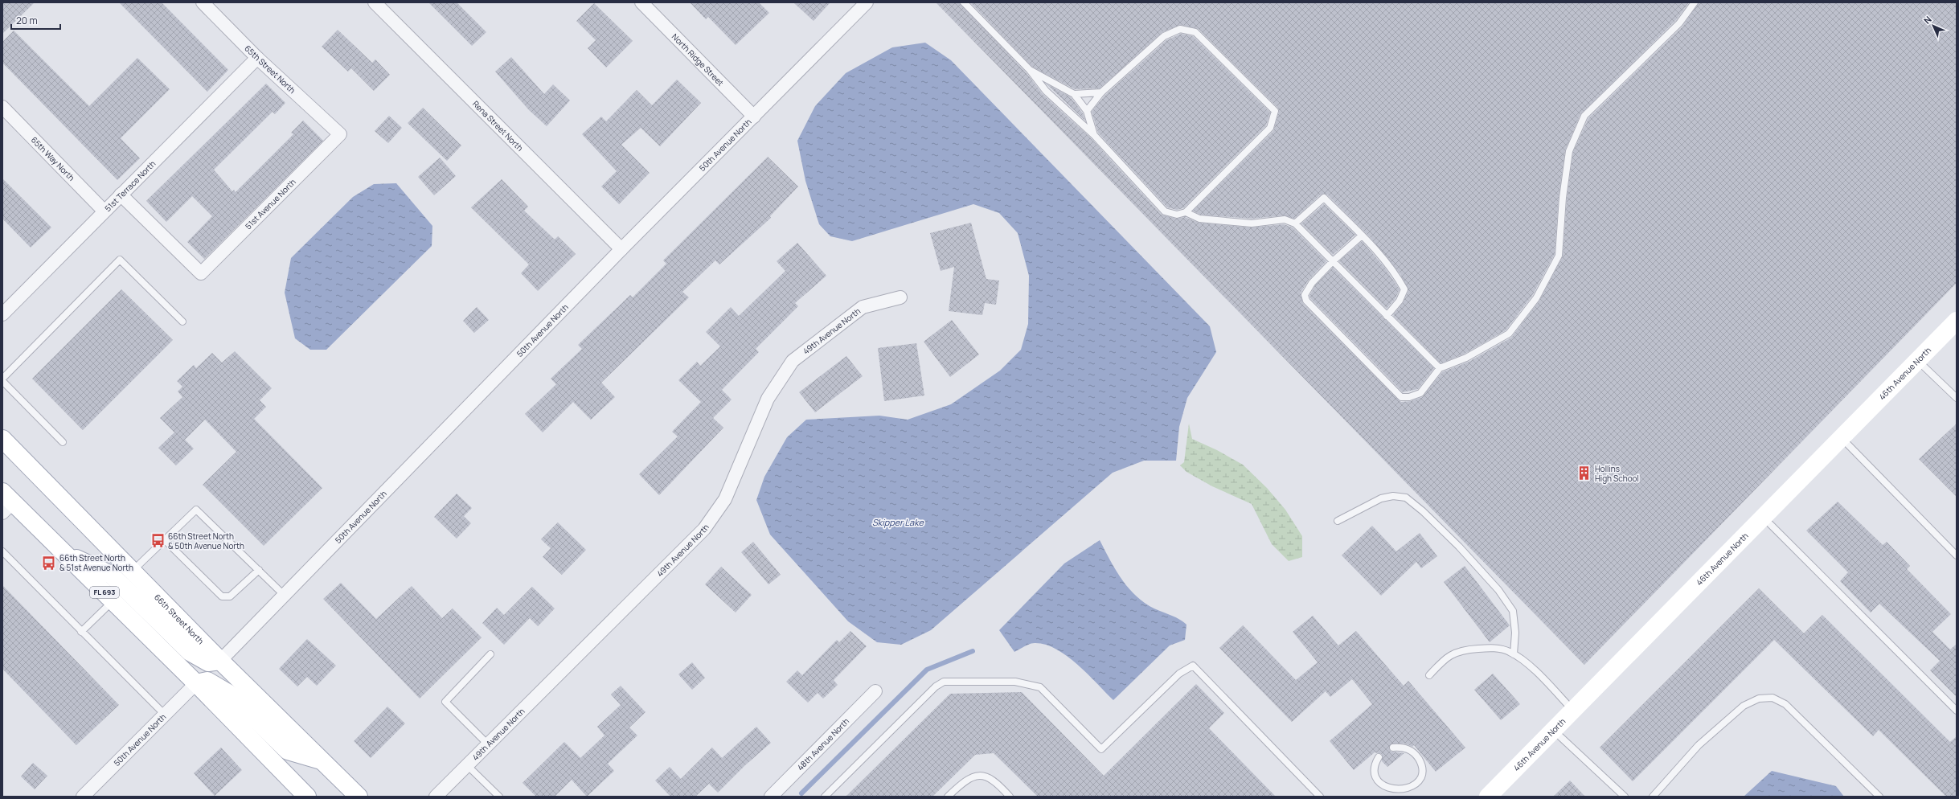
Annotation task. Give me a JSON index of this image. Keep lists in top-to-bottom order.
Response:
{
  "streets": {
    "main road": ["46th Avenue North", "FL 693", "66th Street North"],
    "street": [
      "North Ridge Street",
      "65th Street North",
      "Rena Street North",
      "50th Avenue North",
      "65th Way North",
      "51st Terrace North",
      "51st Avenue North",
      "49th Avenue North",
      "48th Avenue North"
    ]
  },
  "crossings": [
    ["North Ridge Street", "50th Avenue North"],
    ["65th Street North", "51st Terrace North"],
    ["65th Street North", "51st Avenue North"],
    ["Rena Street North", "50th Avenue North"],
    ["50th Avenue North", "FL 693"],
    ["50th Avenue North", "66th Street North"],
    ["65th Way North", "51st Terrace North"],
    ["51st Terrace North", "51st Avenue North"]
  ],
  "water": ["Skipper Lake"],
  "places": {
    "building": ["Hollins High School"],
    "bus stop": ["66th Street North & 50th Avenue North", "66th Street North & 51st Avenue North"]
  },
  "scale_bar": "20 m",
  "north": "top left"
}
